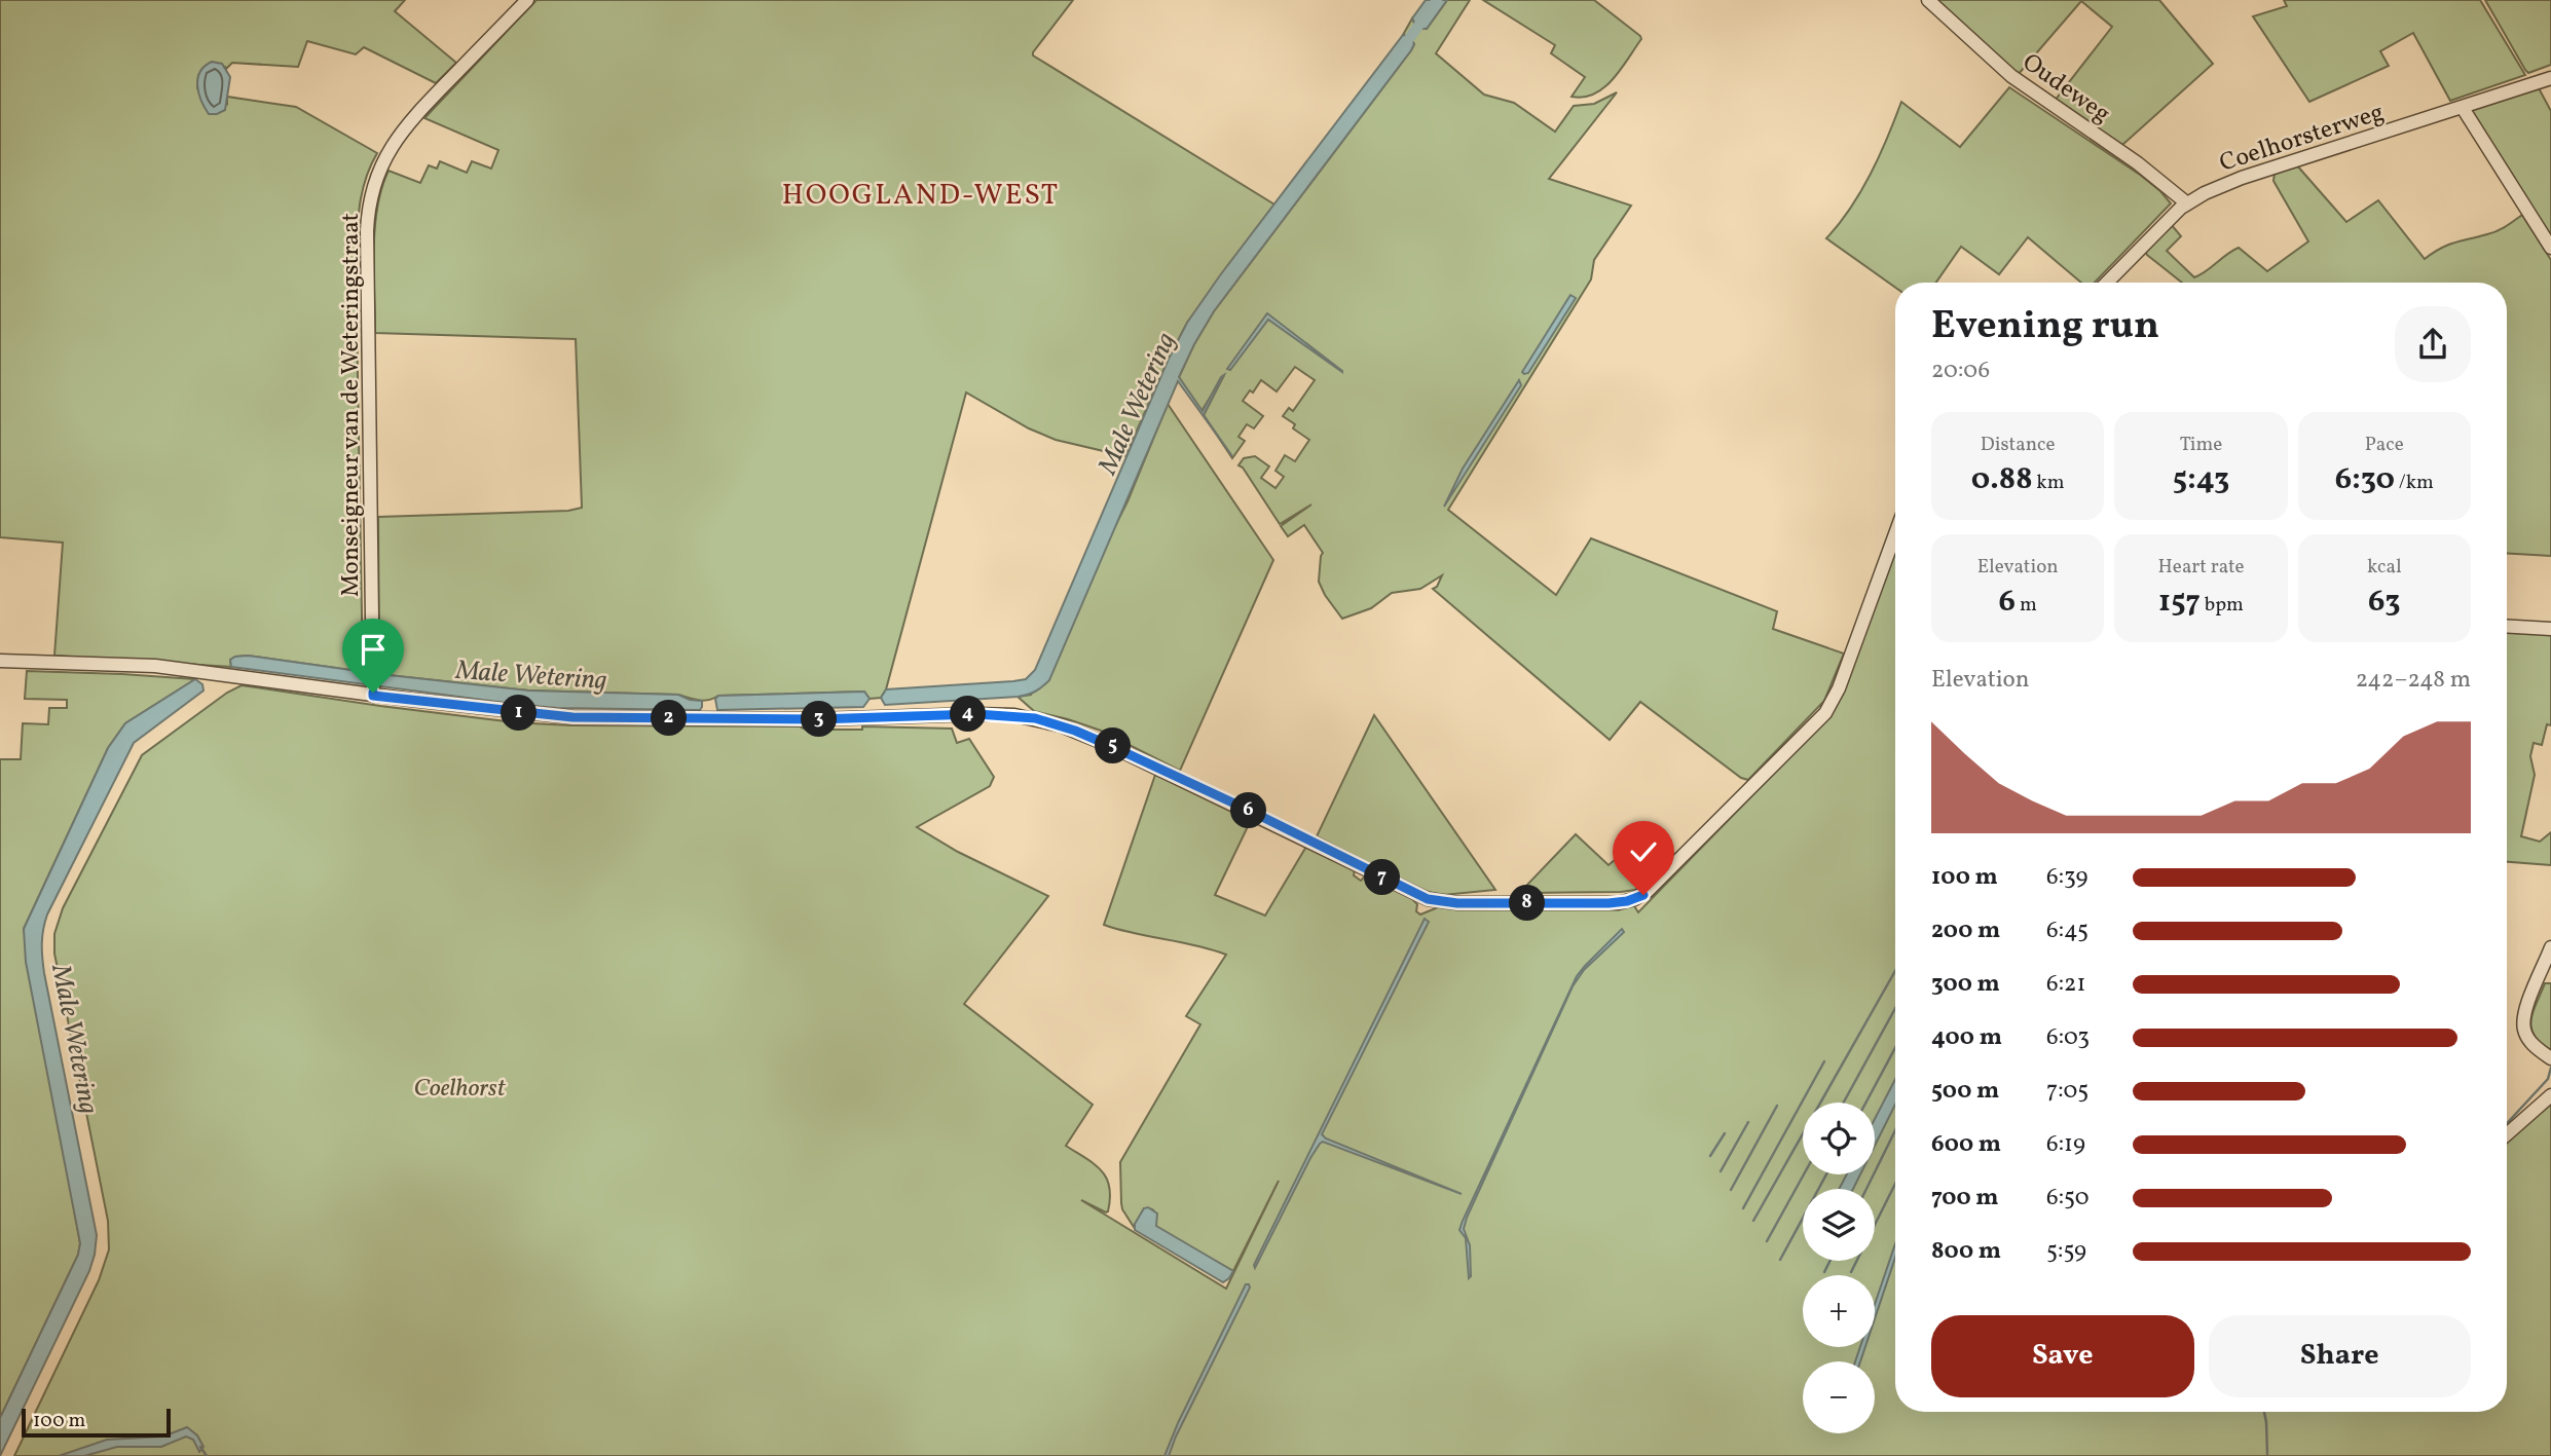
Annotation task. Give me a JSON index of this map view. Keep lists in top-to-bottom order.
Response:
{
  "streets": {
    "street": ["Oudeweg", "Coelhorsterweg", "Monseigneur van de Weteringstraat"]
  },
  "crossings": [
    ["Oudeweg", "Coelhorsterweg"]
  ],
  "districts": ["HOOGLAND-WEST"],
  "water": ["Male Wetering"],
  "parks": ["Coelhorst"],
  "scale_bar": "100 m",
  "page": {
    "heading": ["Evening run", "20:06"],
    "stats": [
      ["Distance", "0.88 km"],
      ["Time", "5:43"],
      ["Pace", "6:30 /km"],
      ["Elevation", "6 m"],
      ["Heart rate", "157 bpm"],
      ["kcal", "63"]
    ],
    "chart": ["Elevation", "242–248 m"],
    "pins": [
      "1",
      "4",
      "2",
      "3",
      "5",
      "6",
      "7",
      "8"
    ],
    "list": [
      {
        "name": "100 m",
        "note": "6:39"
      },
      {
        "name": "200 m",
        "note": "6:45"
      },
      {
        "name": "300 m",
        "note": "6:21"
      },
      {
        "name": "400 m",
        "note": "6:03"
      },
      {
        "name": "500 m",
        "note": "7:05"
      },
      {
        "name": "600 m",
        "note": "6:19"
      },
      {
        "name": "700 m",
        "note": "6:50"
      },
      {
        "name": "800 m",
        "note": "5:59"
      }
    ],
    "map_buttons": ["+", "−"],
    "buttons": ["Save", "Share"],
    "scale": "100 m"
  }
}
